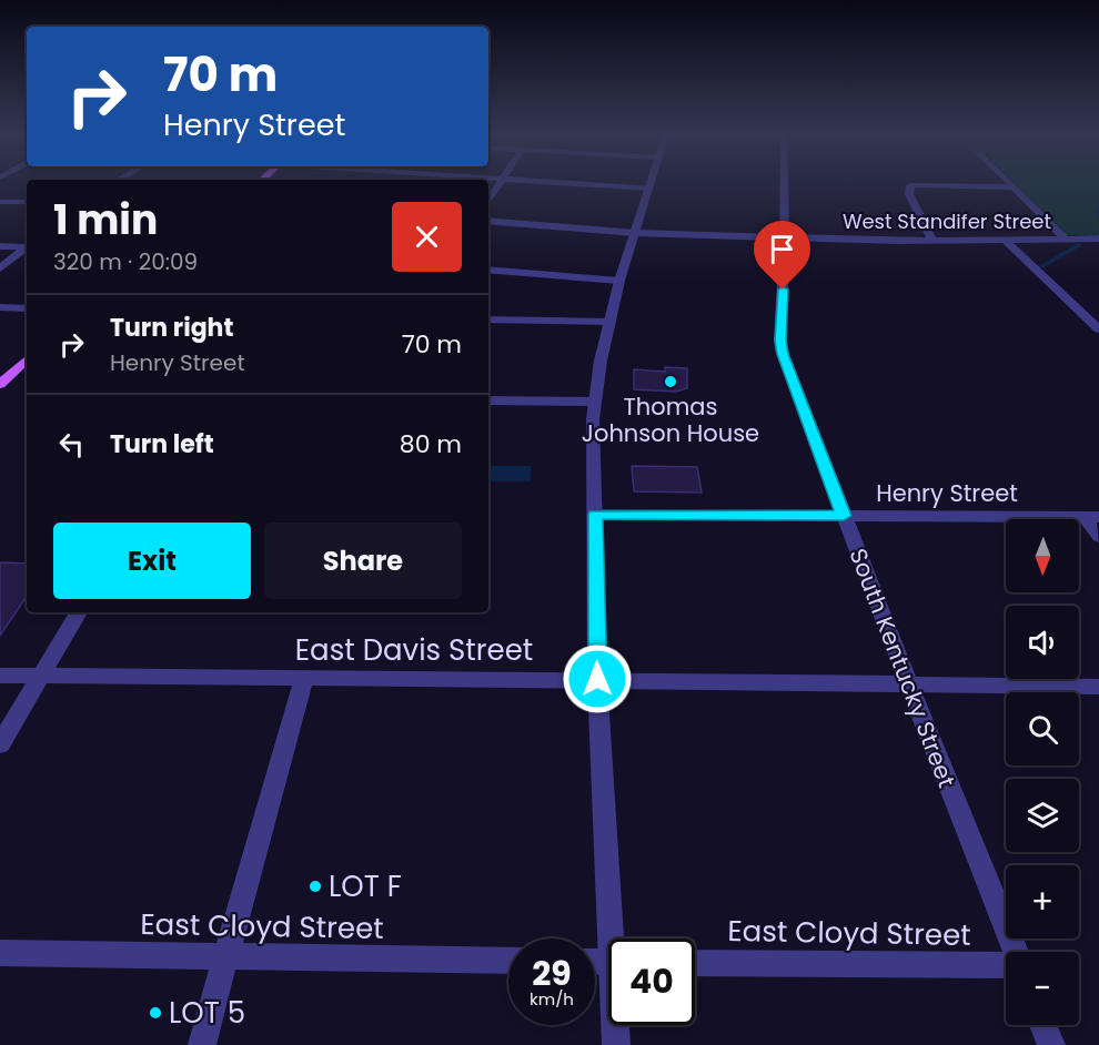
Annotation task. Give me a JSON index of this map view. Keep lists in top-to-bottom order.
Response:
{
  "streets": {
    "street": [
      "West Standifer Street",
      "Henry Street",
      "East Davis Street",
      "South Kentucky Street",
      "East Cloyd Street"
    ]
  },
  "crossings": [
    ["West Standifer Street", "South Kentucky Street"],
    ["Henry Street", "South Kentucky Street"],
    ["East Davis Street", "South Kentucky Street"]
  ],
  "places": ["Thomas Johnson House", "LOT F", "LOT 5"],
  "north": "bottom",
  "page": {
    "turn": ["70 m", "Henry Street"],
    "heading": ["1 min", "320 m · 20:09"],
    "list": [
      {
        "name": "Turn right",
        "note": "Henry Street",
        "value": "70 m"
      },
      {
        "name": "Turn left",
        "value": "80 m"
      }
    ],
    "buttons": ["Exit", "Share"],
    "map_buttons": ["+", "−"],
    "speed": "29 km/h",
    "limit": "40"
  }
}
